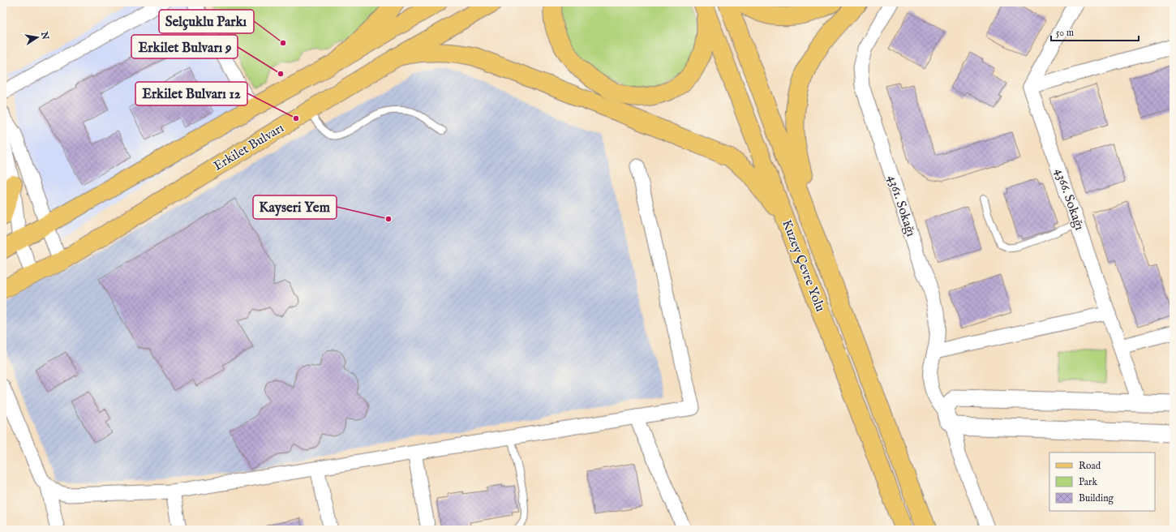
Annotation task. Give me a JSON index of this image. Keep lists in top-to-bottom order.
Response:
{
  "streets": {
    "main road": ["Erkilet Bulvarı", "Kuzey Çevre Yolu"],
    "street": ["4366. Sokağı", "4361. Sokağı"]
  },
  "places": [
    "Selçuklu Parkı",
    "Erkilet Bulvarı 9",
    "Erkilet Bulvarı 12",
    "Kayseri Yem"
  ],
  "legend": ["Road", "Park", "Building"],
  "scale_bar": "50 m",
  "north": "right"
}
